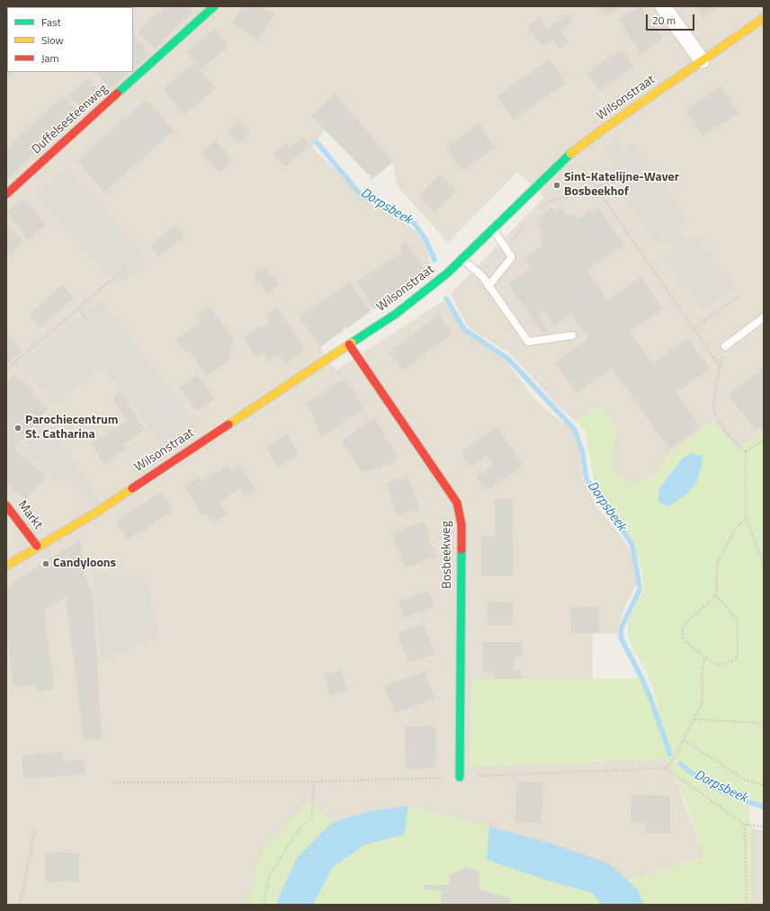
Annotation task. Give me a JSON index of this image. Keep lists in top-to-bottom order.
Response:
{
  "streets": {
    "street": [
      "Wilsonstraat",
      "Duffelsesteenweg",
      "Markt",
      "Bosbeekweg"
    ]
  },
  "crossings": [
    ["Wilsonstraat", "Markt"],
    ["Wilsonstraat", "Bosbeekweg"]
  ],
  "water": ["Dorpsbeek"],
  "places": ["Sint-Katelijne-Waver Bosbeekhof", "Parochiecentrum St. Catharina", "Candyloons"],
  "legend": ["Fast", "Slow", "Jam"],
  "scale_bar": "20 m"
}
